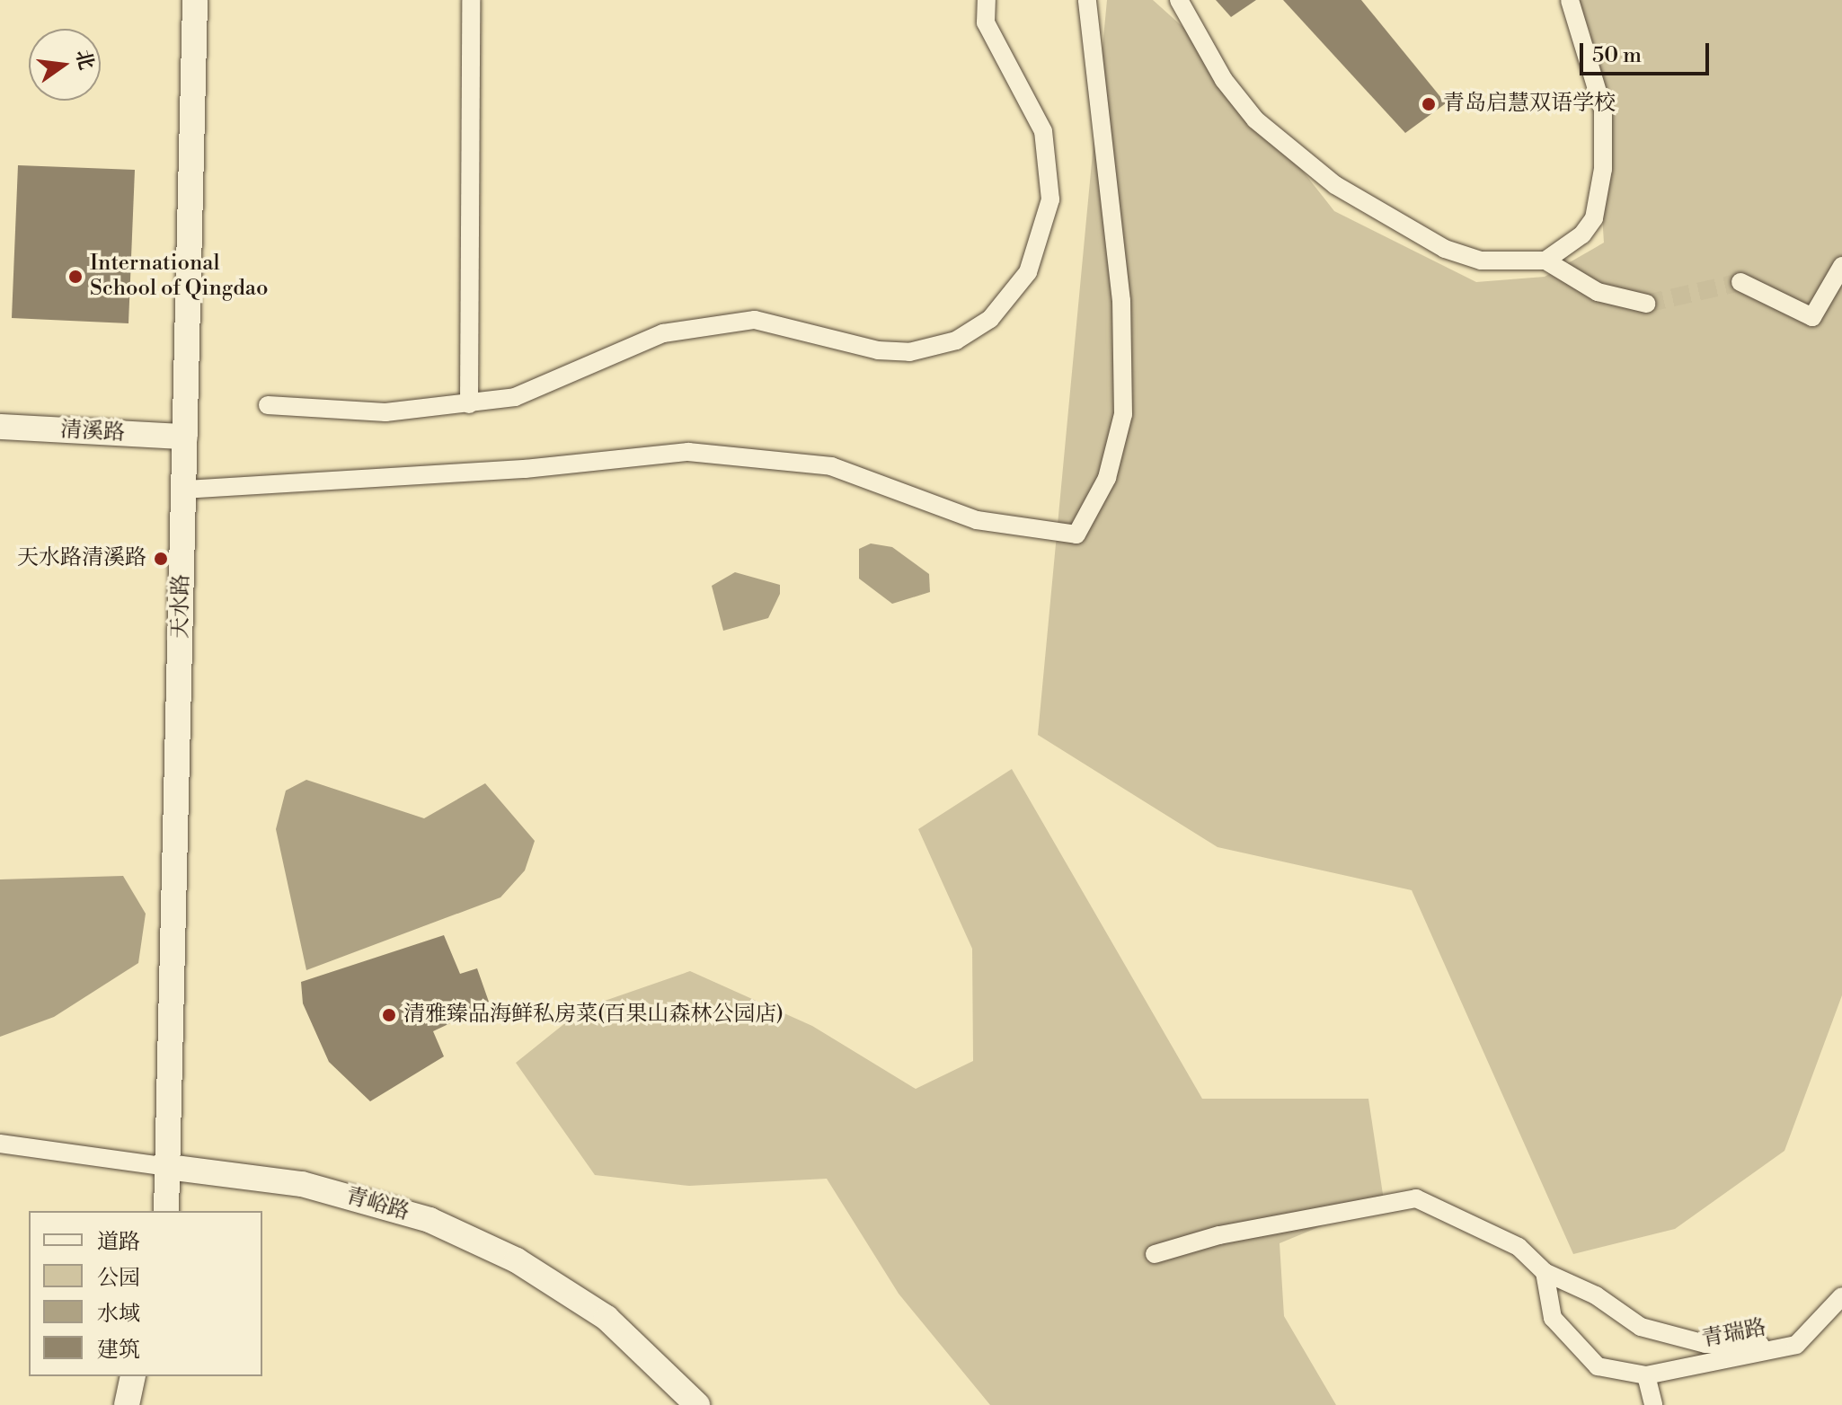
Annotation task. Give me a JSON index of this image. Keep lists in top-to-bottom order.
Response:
{
  "streets": {
    "street": [
      "清溪路",
      "天水路",
      "青峪路",
      "青瑞路"
    ]
  },
  "crossings": [
    ["清溪路", "天水路"],
    ["天水路", "青峪路"]
  ],
  "places": [
    "青岛启慧双语学校",
    "International School of Qingdao",
    "天水路清溪路",
    "清雅臻品海鲜私房菜(百果山森林公园店)"
  ],
  "legend": [
    "道路",
    "公园",
    "水域",
    "建筑"
  ],
  "scale_bar": "50 m",
  "north": "right"
}
